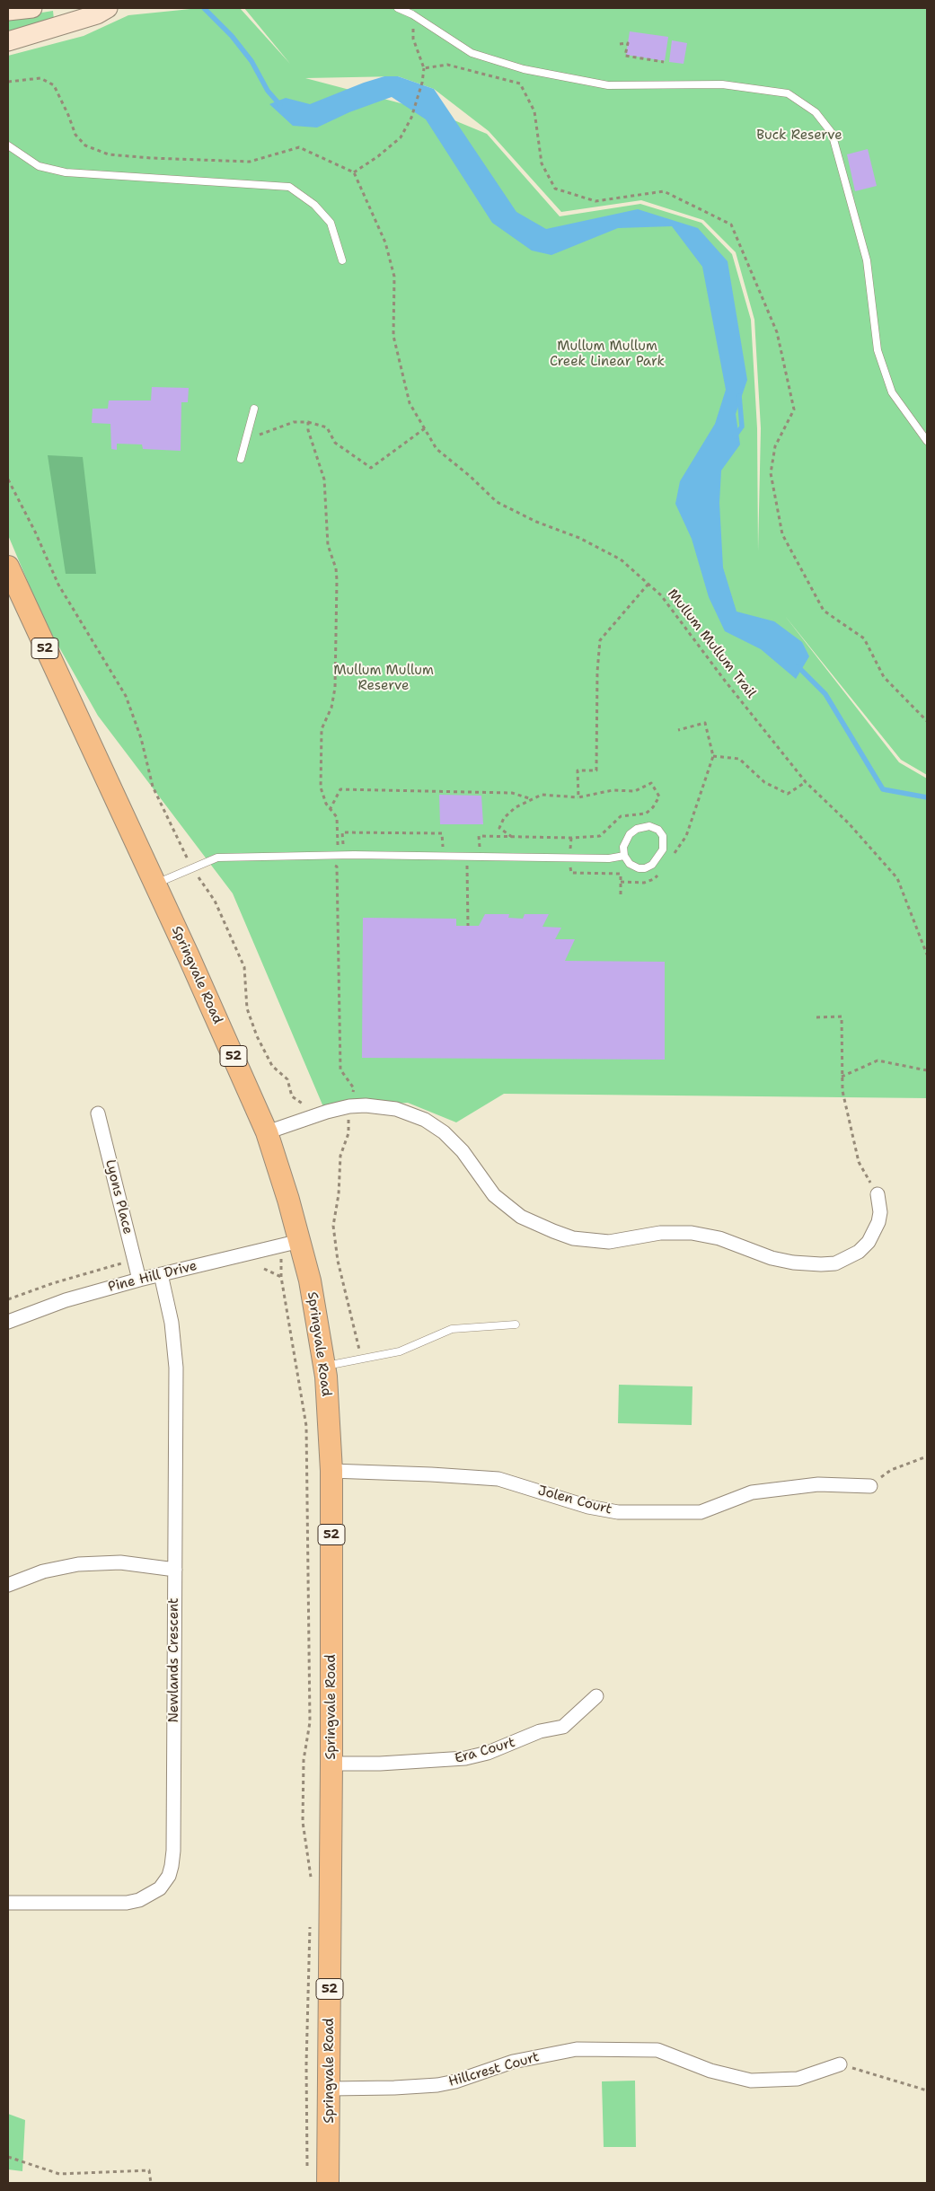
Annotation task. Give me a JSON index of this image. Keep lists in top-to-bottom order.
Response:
{
  "streets": {
    "main road": ["52", "Springvale Road"],
    "street": [
      "Lyons Place",
      "Pine Hill Drive",
      "Jolen Court",
      "Newlands Crescent",
      "Era Court",
      "Hillcrest Court"
    ],
    "path": ["Mullum Mullum Trail"]
  },
  "crossings": [
    ["Springvale Road", "Pine Hill Drive"],
    ["Springvale Road", "Jolen Court"],
    ["Springvale Road", "Era Court"],
    ["Springvale Road", "Hillcrest Court"],
    ["Lyons Place", "Pine Hill Drive"],
    ["Pine Hill Drive", "Newlands Crescent"]
  ],
  "parks": ["Buck Reserve", "Mullum Mullum Creek Linear Park", "Mullum Mullum Reserve"]
}
